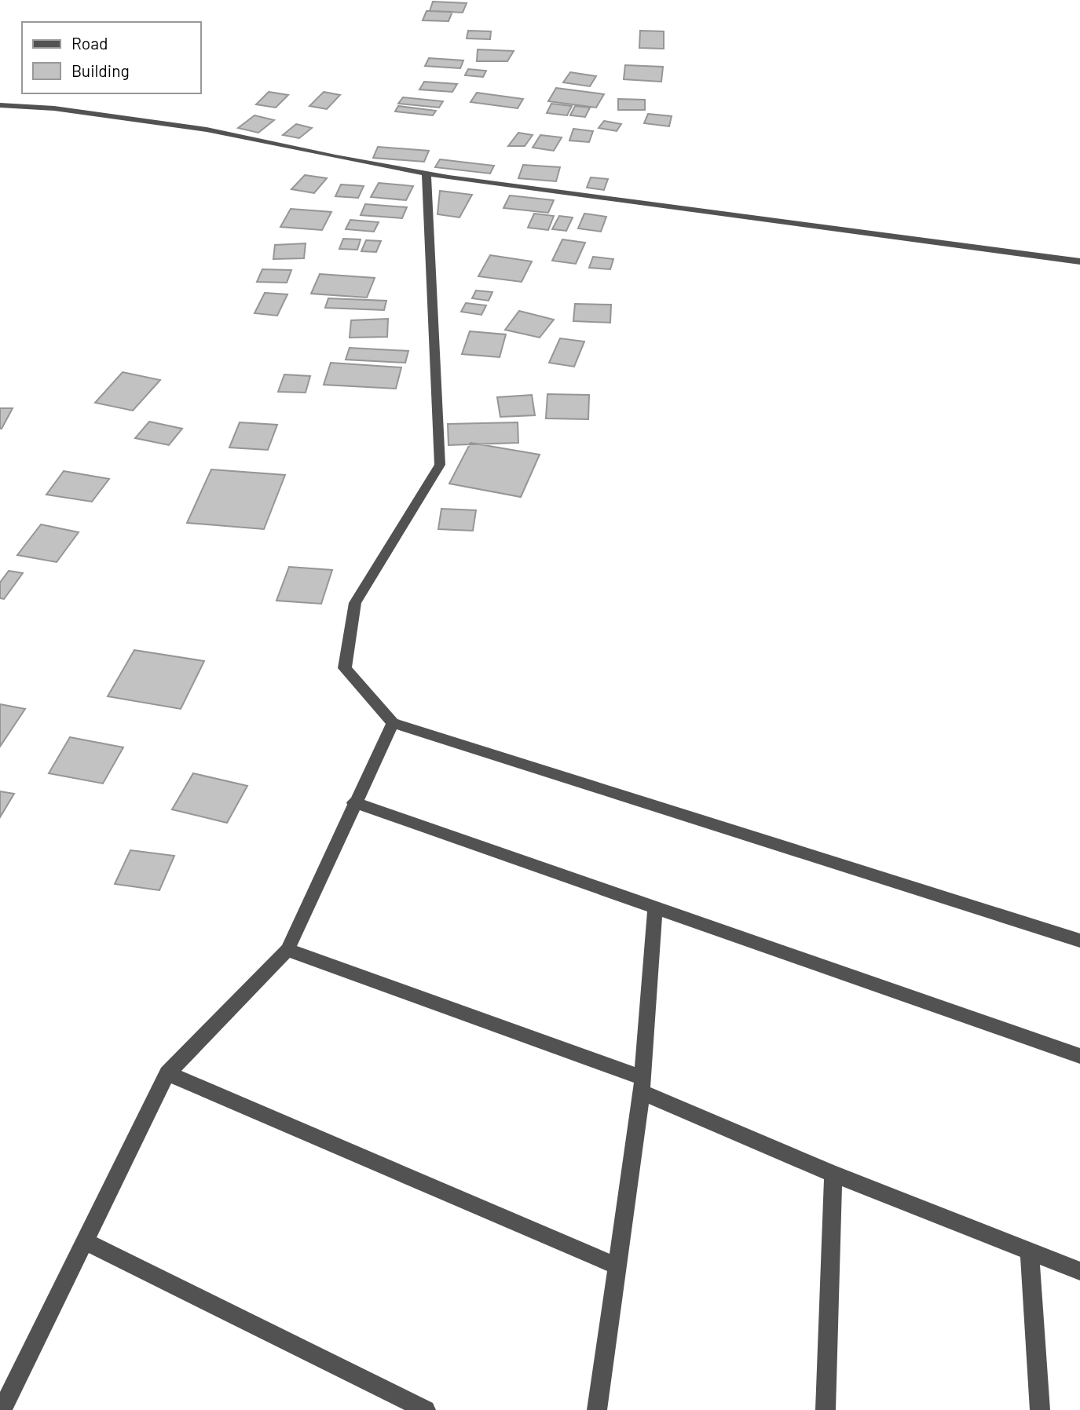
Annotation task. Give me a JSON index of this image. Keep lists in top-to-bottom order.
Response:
{
  "legend": ["Road", "Building"]
}
